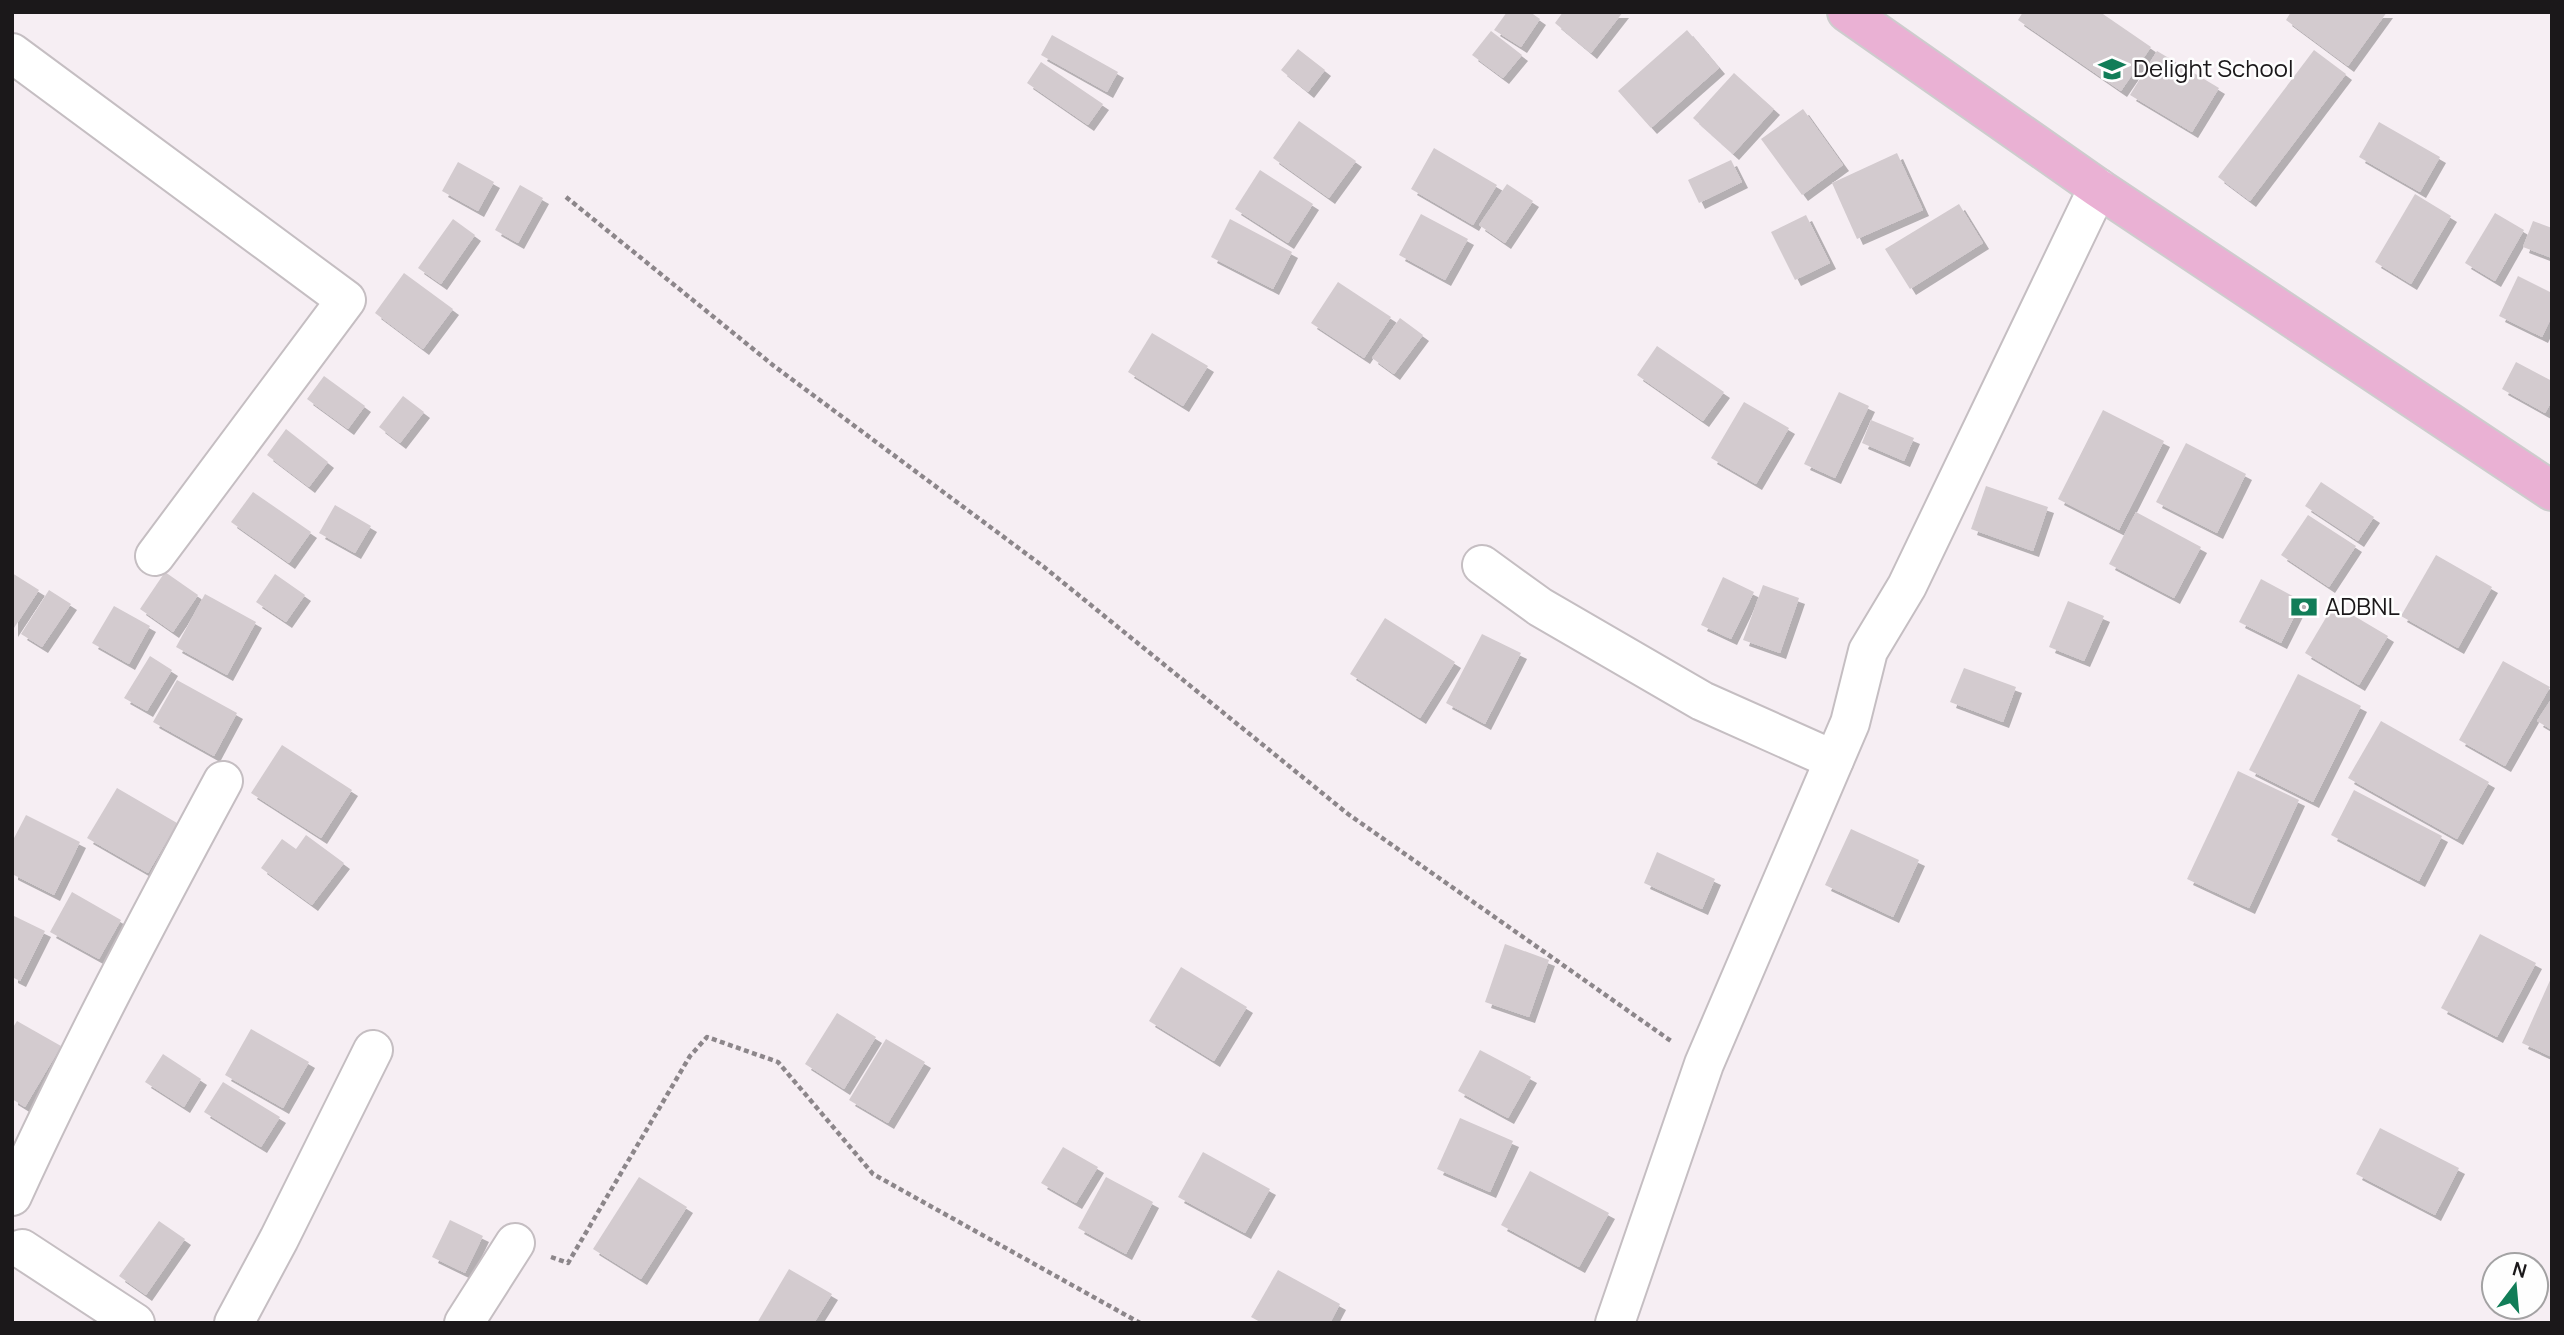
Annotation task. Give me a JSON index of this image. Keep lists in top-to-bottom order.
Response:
{
  "places": {
    "school or university": ["Delight School"],
    "bank": ["ADBNL"]
  },
  "north": "top"
}
